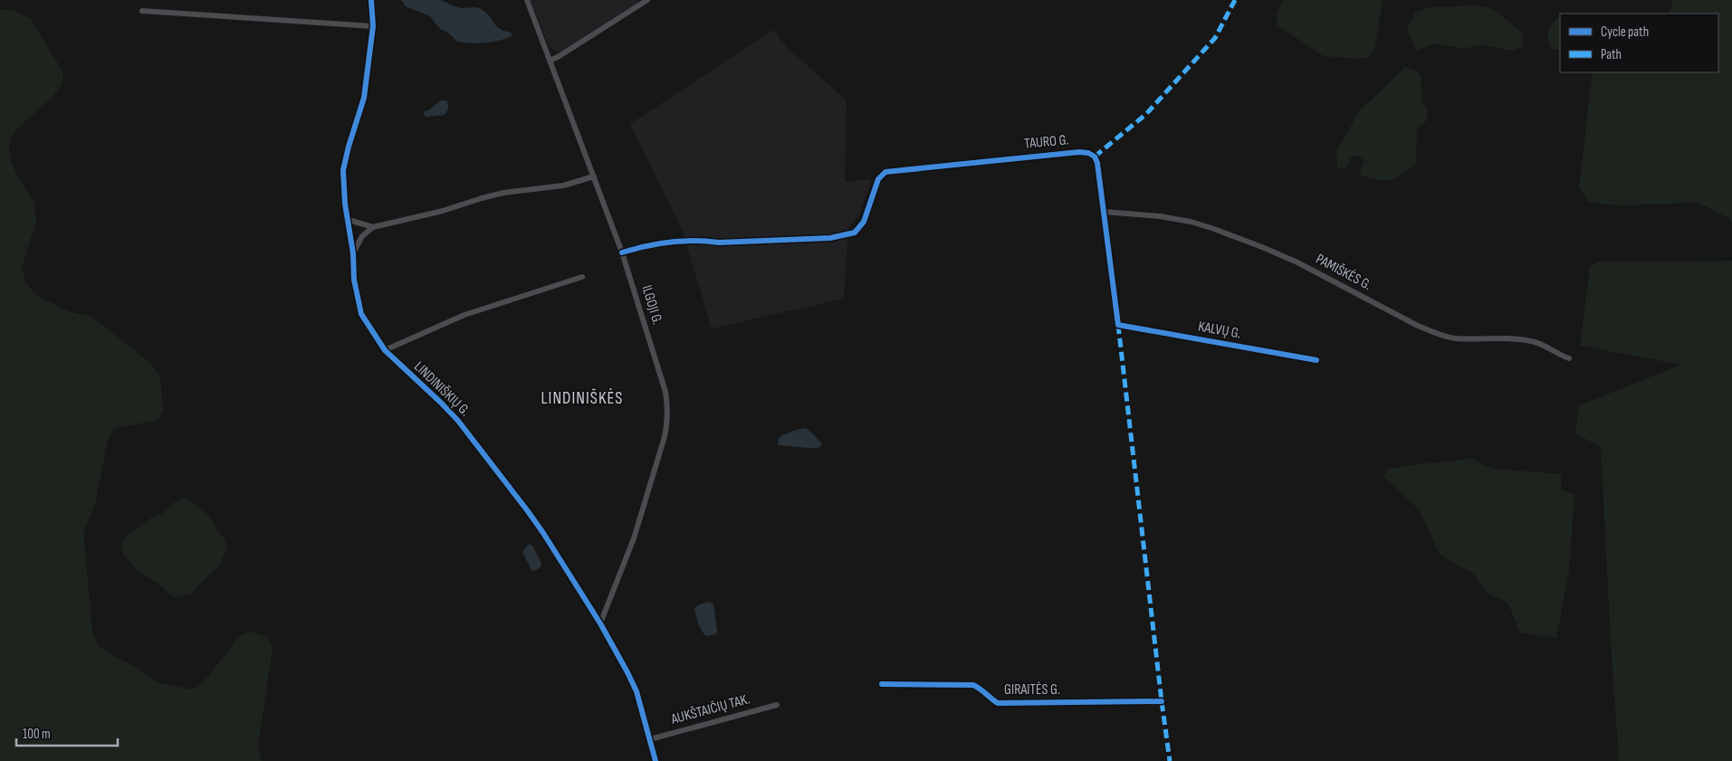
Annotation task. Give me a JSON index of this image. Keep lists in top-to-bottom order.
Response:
{
  "streets": {
    "street": [
      "TAURO G.",
      "PAMIŠKĖS G.",
      "ILGOJI G.",
      "KALVŲ G.",
      "LINDINIŠKIŲ G.",
      "GIRAITĖS G.",
      "AUKŠTAIČIŲ TAK."
    ]
  },
  "crossings": [
    ["TAURO G.", "PAMIŠKĖS G."],
    ["TAURO G.", "ILGOJI G."],
    ["TAURO G.", "KALVŲ G."],
    ["ILGOJI G.", "LINDINIŠKIŲ G."],
    ["LINDINIŠKIŲ G.", "AUKŠTAIČIŲ TAK."]
  ],
  "districts": ["LINDINIŠKĖS"],
  "legend": ["Cycle path", "Path"],
  "scale_bar": "100 m"
}
